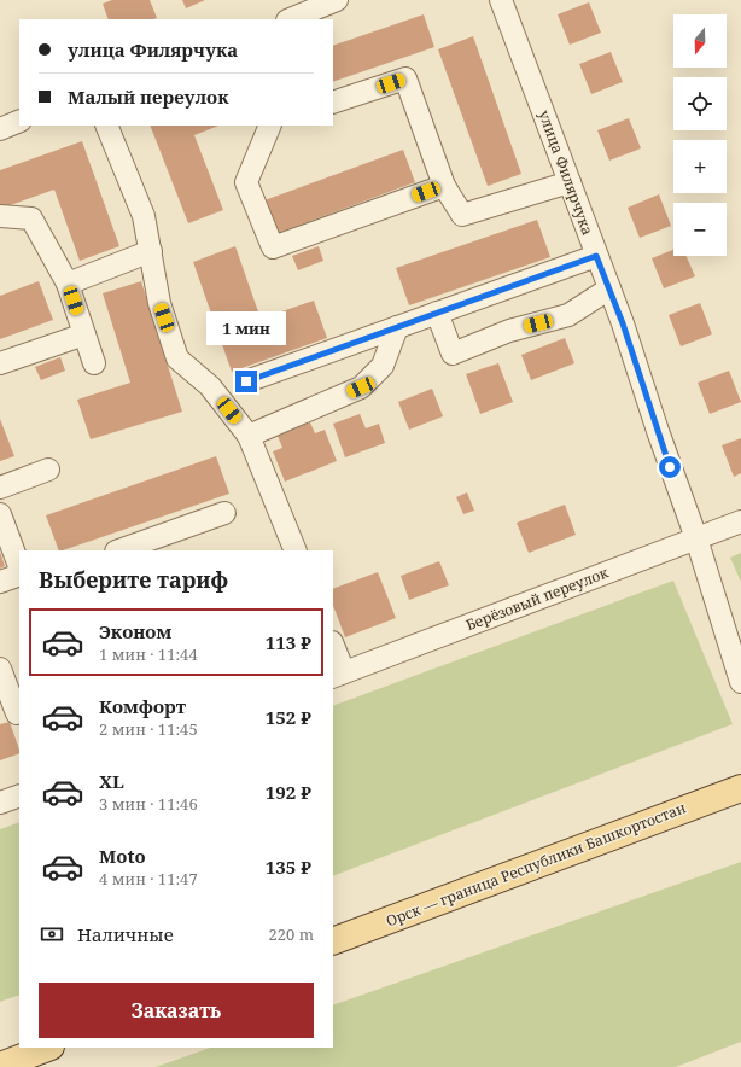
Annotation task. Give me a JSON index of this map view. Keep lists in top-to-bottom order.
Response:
{
  "streets": {
    "main road": ["Орск — граница Республики Башкортостан"],
    "street": ["улица Филярчука", "Берёзовый переулок"]
  },
  "crossings": [
    ["улица Филярчука", "Берёзовый переулок"]
  ],
  "north": "bottom",
  "page": {
    "map_buttons": ["+", "−"],
    "banner": ["улица Филярчука", "Малый переулок"],
    "bubble": "1 мин",
    "heading": "Выберите тариф",
    "list": [
      {
        "name": "Эконом",
        "note": "1 мин · 11:44",
        "value": "113 ₽"
      },
      {
        "name": "Комфорт",
        "note": "2 мин · 11:45",
        "value": "152 ₽"
      },
      {
        "name": "XL",
        "note": "3 мин · 11:46",
        "value": "192 ₽"
      },
      {
        "name": "Moto",
        "note": "4 мин · 11:47",
        "value": "135 ₽"
      }
    ],
    "pay": ["Наличные", "220 m"],
    "buttons": "Заказать"
  }
}
